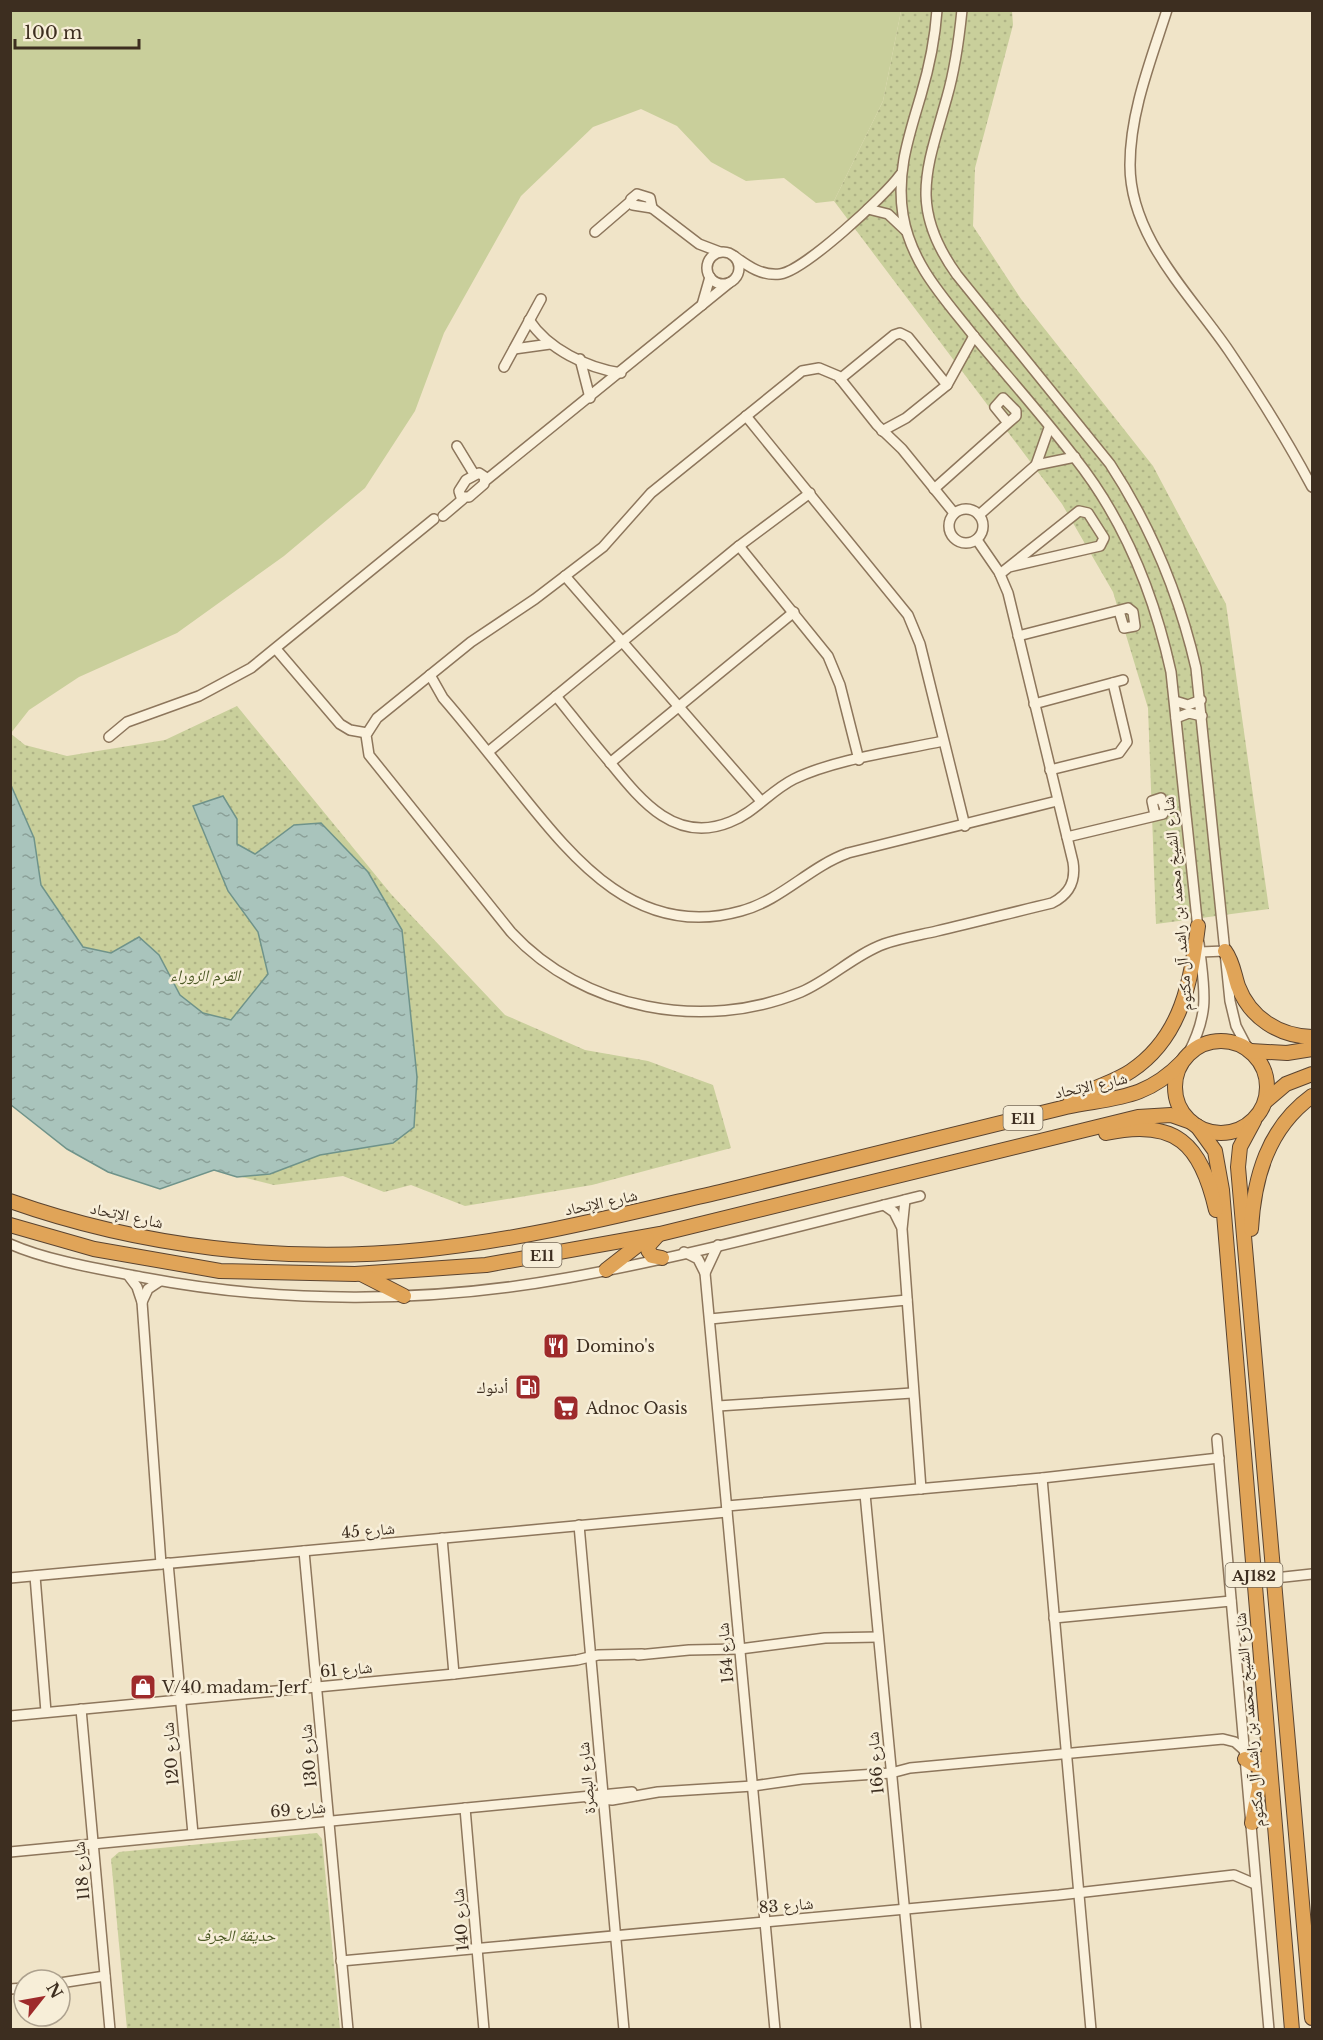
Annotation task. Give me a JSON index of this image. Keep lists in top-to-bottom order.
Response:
{
  "streets": {
    "highway": [
      "شارع الشيخ محمد بن راشد آل مكتوم",
      "شارع الإتحاد",
      "E11",
      "AJ182"
    ],
    "street": [
      "شارع 45",
      "شارع 154",
      "شارع 61",
      "شارع 120",
      "شارع 130",
      "شارع 166",
      "شارع البصرة",
      "شارع 69",
      "شارع 118",
      "شارع 83",
      "شارع 140"
    ]
  },
  "crossings": [
    ["شارع الشيخ محمد بن راشد آل مكتوم", "شارع الإتحاد"],
    ["شارع الشيخ محمد بن راشد آل مكتوم", "E11"],
    ["شارع الشيخ محمد بن راشد آل مكتوم", "AJ182"],
    ["شارع الإتحاد", "E11"],
    ["شارع الإتحاد", "AJ182"],
    ["E11", "AJ182"],
    ["شارع 45", "شارع 154"],
    ["شارع 45", "شارع 120"],
    ["شارع 45", "شارع 130"],
    ["شارع 45", "شارع 166"],
    ["شارع 45", "شارع البصرة"],
    ["شارع 154", "شارع 61"],
    ["شارع 154", "شارع 69"],
    ["شارع 154", "شارع 83"],
    ["شارع 61", "شارع 120"],
    ["شارع 61", "شارع 130"],
    ["شارع 61", "شارع 166"],
    ["شارع 61", "شارع البصرة"],
    ["شارع 61", "شارع 118"],
    ["شارع 120", "شارع 69"],
    ["شارع 130", "شارع 69"],
    ["شارع 130", "شارع 83"],
    ["شارع 166", "شارع 69"],
    ["شارع 166", "شارع 83"],
    ["شارع البصرة", "شارع 69"],
    ["شارع البصرة", "شارع 83"],
    ["شارع 69", "شارع 118"],
    ["شارع 69", "شارع 140"],
    ["شارع 83", "شارع 140"]
  ],
  "parks": ["القرم الزوراء", "حديقة الجرف"],
  "places": {
    "restaurant": ["Domino's"],
    "fuel station": ["أدنوك"],
    "supermarket": ["Adnoc Oasis"],
    "shop": ["V/40 madam. Jerf"]
  },
  "scale_bar": "100 m",
  "north": "top right"
}
